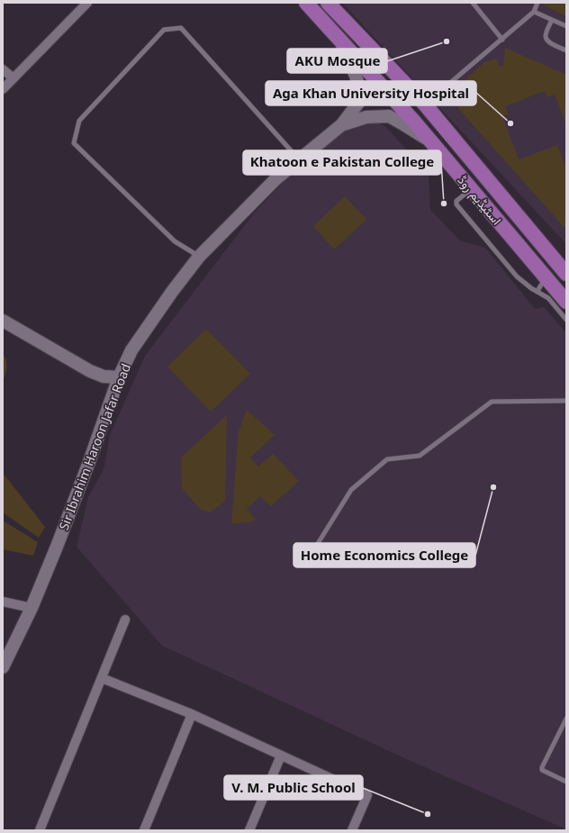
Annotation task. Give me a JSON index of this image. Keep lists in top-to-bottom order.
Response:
{
  "streets": {
    "main road": ["اسٹیڈیم روڈ"],
    "street": ["Sir Ibrahim Haroon Jafar Road"]
  },
  "places": [
    "AKU Mosque",
    "Aga Khan University Hospital",
    "Khatoon e Pakistan College",
    "Home Economics College",
    "V. M. Public School"
  ]
}
